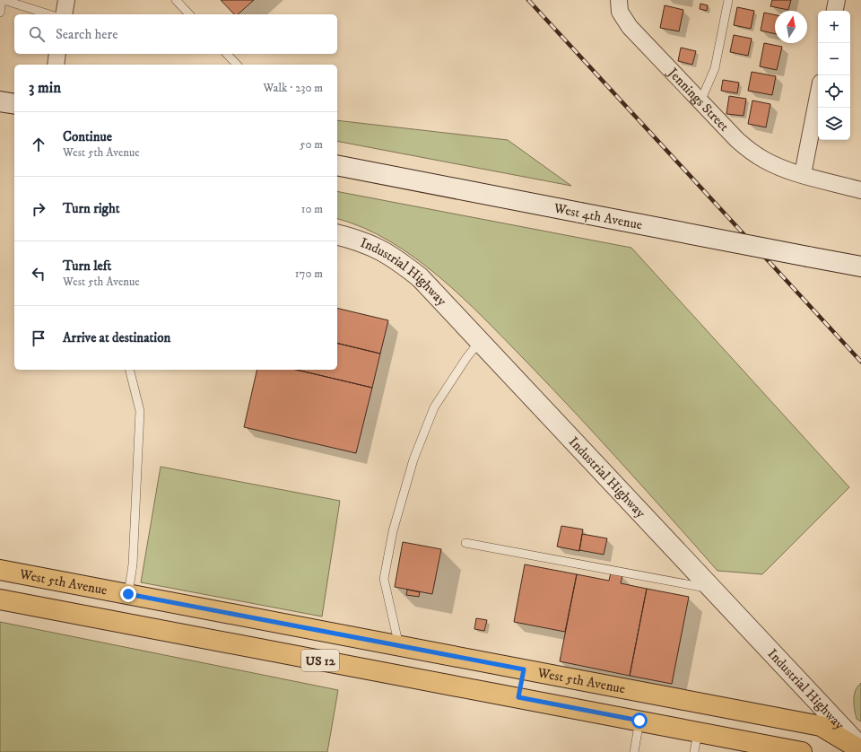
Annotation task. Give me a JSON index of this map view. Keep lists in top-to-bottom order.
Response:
{
  "streets": {
    "main road": ["West 5th Avenue", "US 12"],
    "street": ["Jennings Street", "West 4th Avenue", "Industrial Highway"]
  },
  "north": "top",
  "page": {
    "map_buttons": ["+", "−"],
    "search": "Search here",
    "heading": ["3 min", "Walk · 230 m"],
    "list": [
      ["Continue", "West 5th Avenue", "50 m"],
      ["Turn right", "10 m"],
      ["Turn left", "West 5th Avenue", "170 m"],
      "Arrive at destination"
    ]
  }
}
